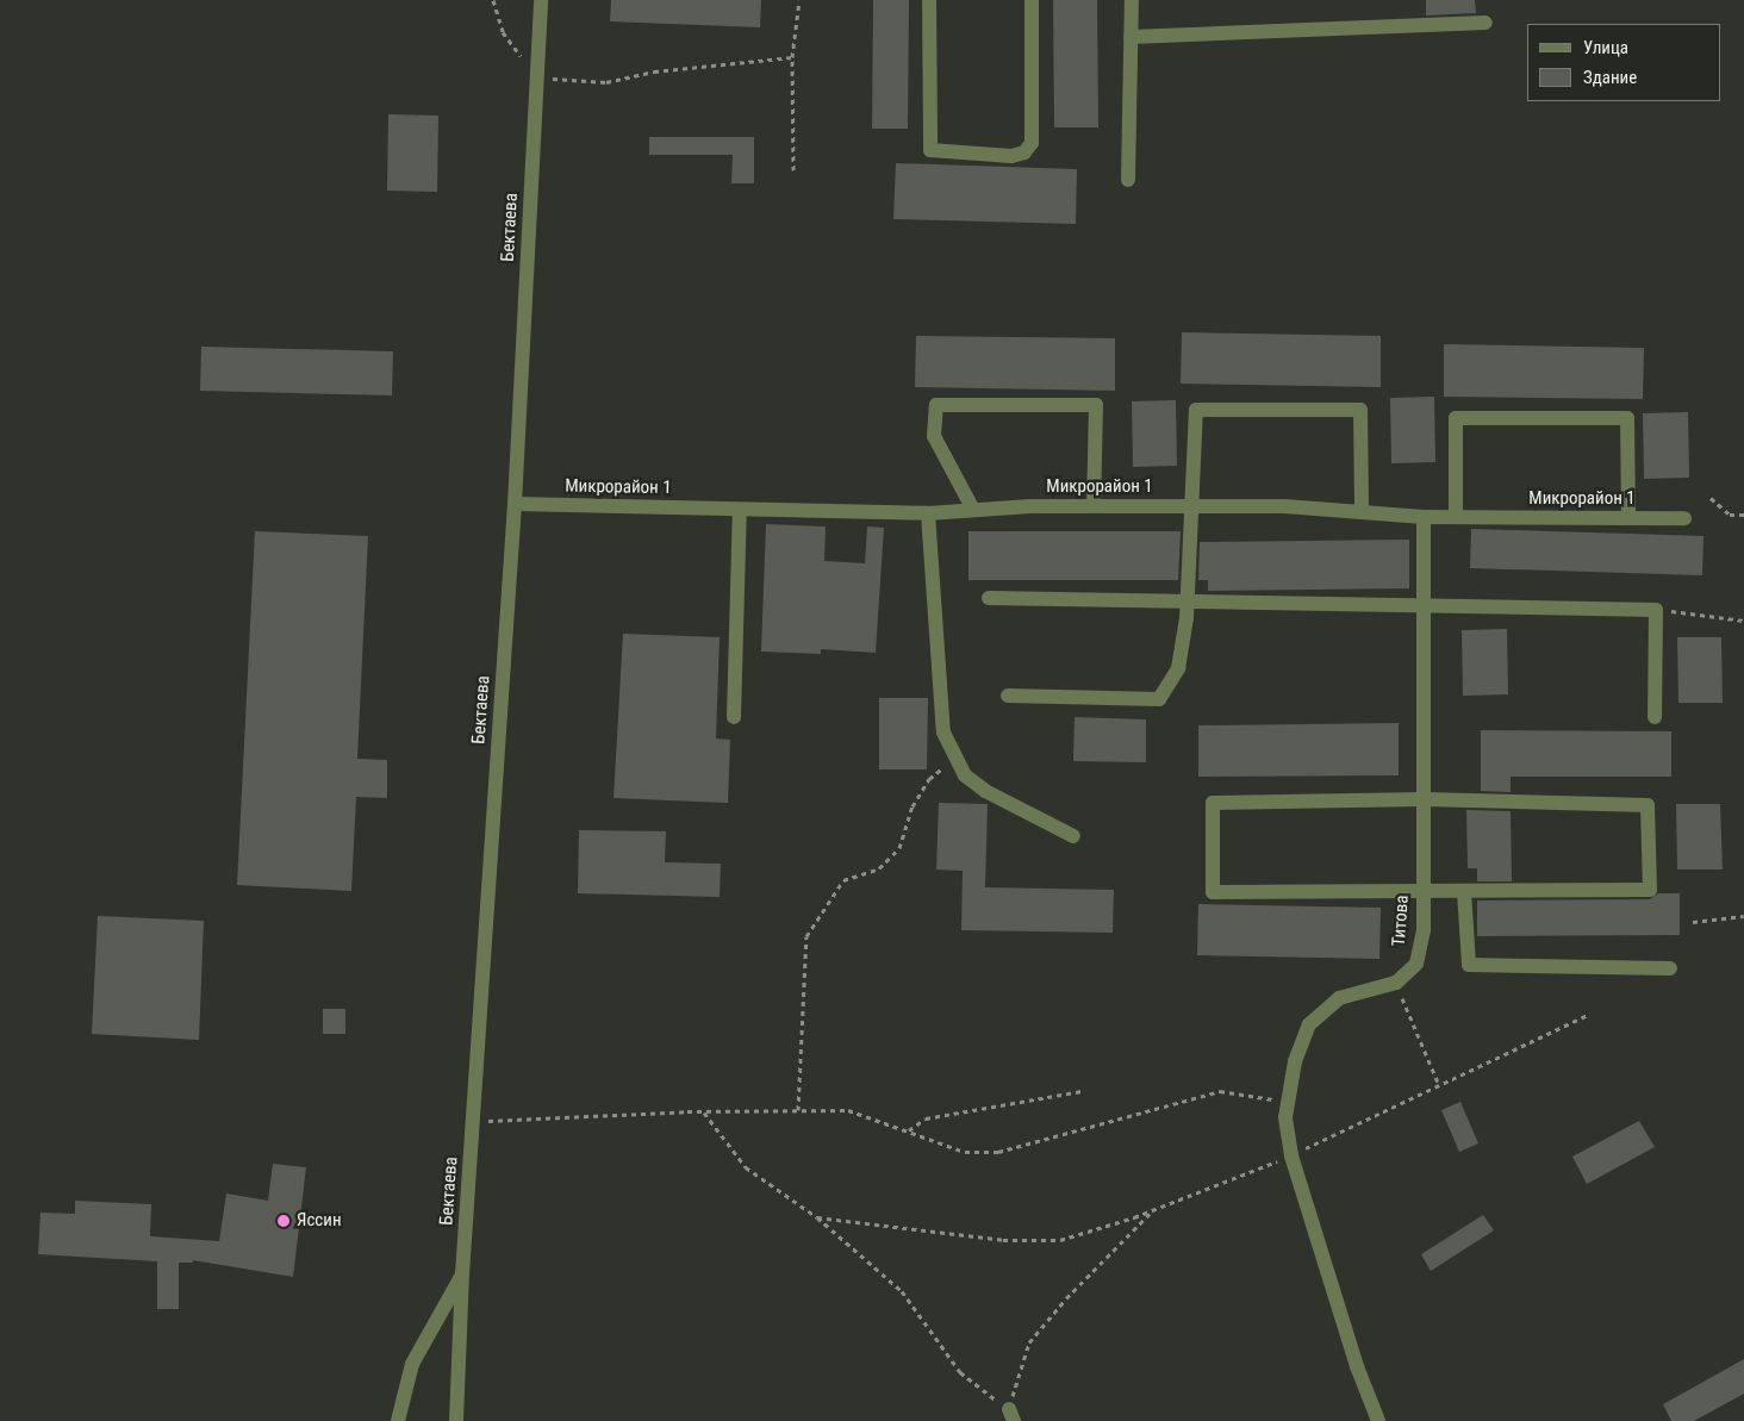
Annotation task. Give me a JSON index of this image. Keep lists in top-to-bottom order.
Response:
{
  "streets": {
    "street": ["Бектаева", "Микрорайон 1", "Титова"]
  },
  "crossings": [
    ["Бектаева", "Микрорайон 1"],
    ["Микрорайон 1", "Титова"]
  ],
  "places": ["Яссин"],
  "legend": ["Улица", "Здание"]
}
